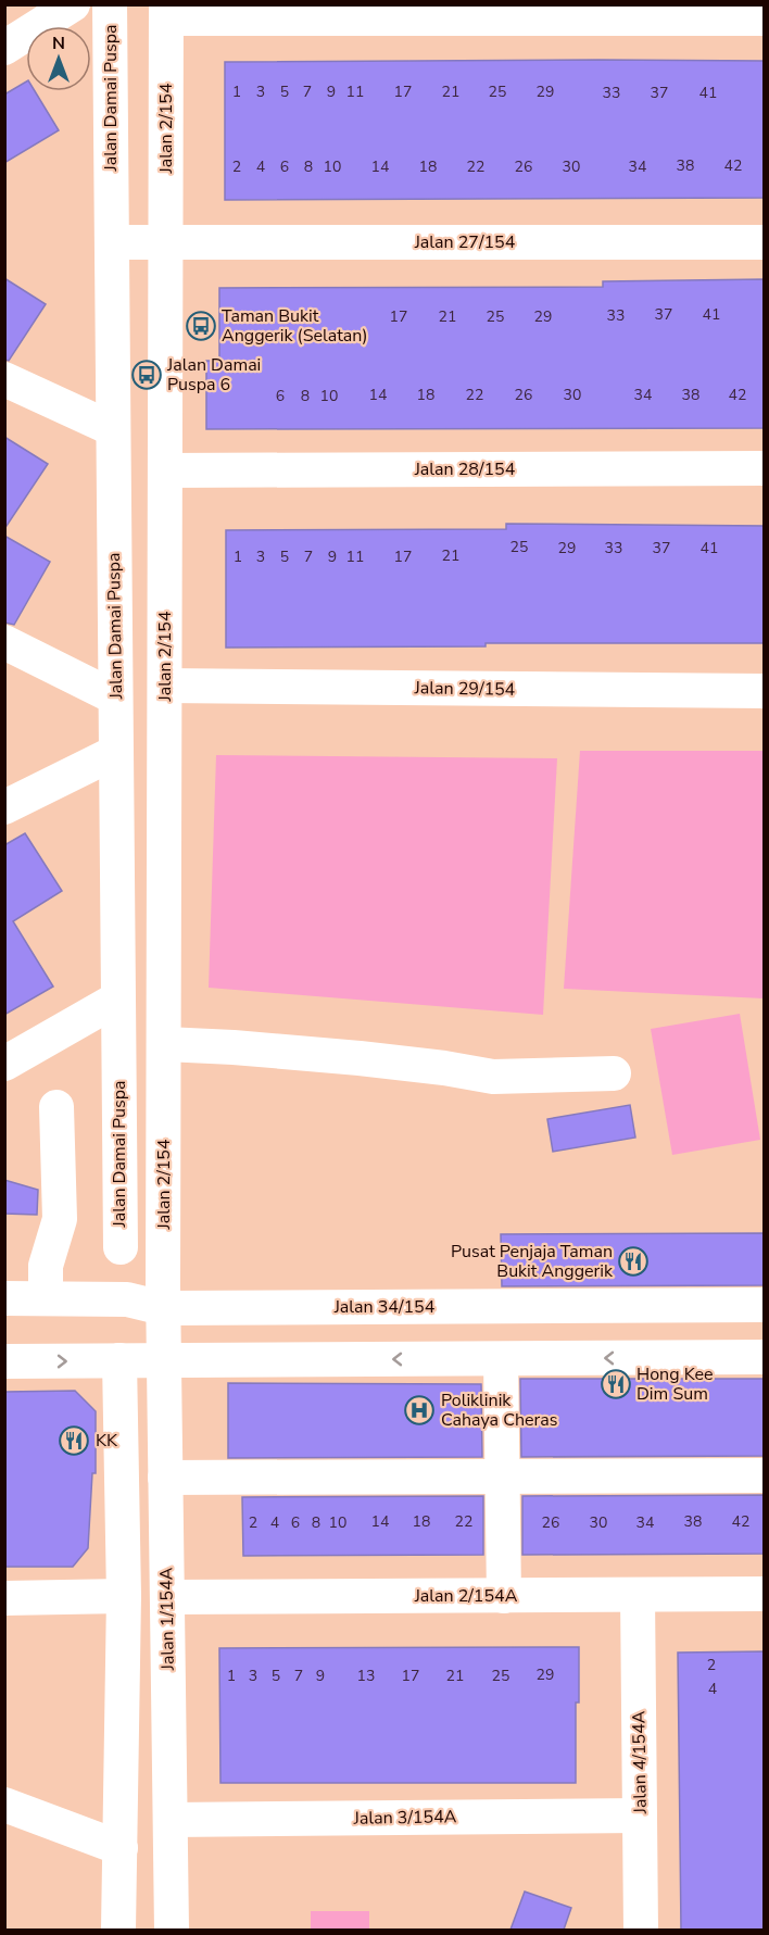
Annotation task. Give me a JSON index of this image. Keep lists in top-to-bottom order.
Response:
{
  "streets": {
    "street": [
      "Jalan Damai Puspa",
      "Jalan 2/154",
      "Jalan 27/154",
      "Jalan 28/154",
      "Jalan 29/154",
      "Jalan 34/154",
      "Jalan 2/154A",
      "Jalan 1/154A",
      "Jalan 4/154A",
      "Jalan 3/154A"
    ]
  },
  "crossings": [
    ["Jalan Damai Puspa", "Jalan 27/154"],
    ["Jalan 2/154", "Jalan 27/154"],
    ["Jalan 2/154", "Jalan 28/154"],
    ["Jalan 2/154", "Jalan 29/154"],
    ["Jalan 2/154", "Jalan 34/154"],
    ["Jalan 2/154", "Jalan 1/154A"],
    ["Jalan 34/154", "Jalan 1/154A"],
    ["Jalan 2/154A", "Jalan 1/154A"],
    ["Jalan 2/154A", "Jalan 4/154A"],
    ["Jalan 1/154A", "Jalan 3/154A"],
    ["Jalan 4/154A", "Jalan 3/154A"]
  ],
  "places": {
    "bus stop": ["Taman Bukit Anggerik (Selatan)", "Jalan Damai Puspa 6"],
    "restaurant": ["Pusat Penjaja Taman Bukit Anggerik", "Hong Kee Dim Sum", "KK"],
    "hospital": ["Poliklinik Cahaya Cheras"]
  },
  "house_numbers": [
    "1",
    "3",
    "5",
    "7",
    "9",
    "11",
    "17",
    "21",
    "25",
    "29",
    "33",
    "37",
    "41",
    "38",
    "42",
    "2",
    "4",
    "6",
    "8",
    "10",
    "14",
    "18",
    "22",
    "26",
    "30",
    "34",
    "37",
    "41",
    "33",
    "17",
    "21",
    "25",
    "29",
    "14",
    "18",
    "22",
    "26",
    "30",
    "34",
    "38",
    "42",
    "6",
    "8",
    "10",
    "25",
    "29",
    "33",
    "37",
    "41",
    "21",
    "1",
    "3",
    "5",
    "7",
    "9",
    "11",
    "17",
    "14",
    "18",
    "22",
    "38",
    "42",
    "2",
    "4",
    "6",
    "8",
    "10",
    "26",
    "30",
    "34",
    "2",
    "29",
    "1",
    "3",
    "5",
    "7",
    "9",
    "13",
    "17",
    "21",
    "25",
    "4"
  ],
  "north": "top"
}
